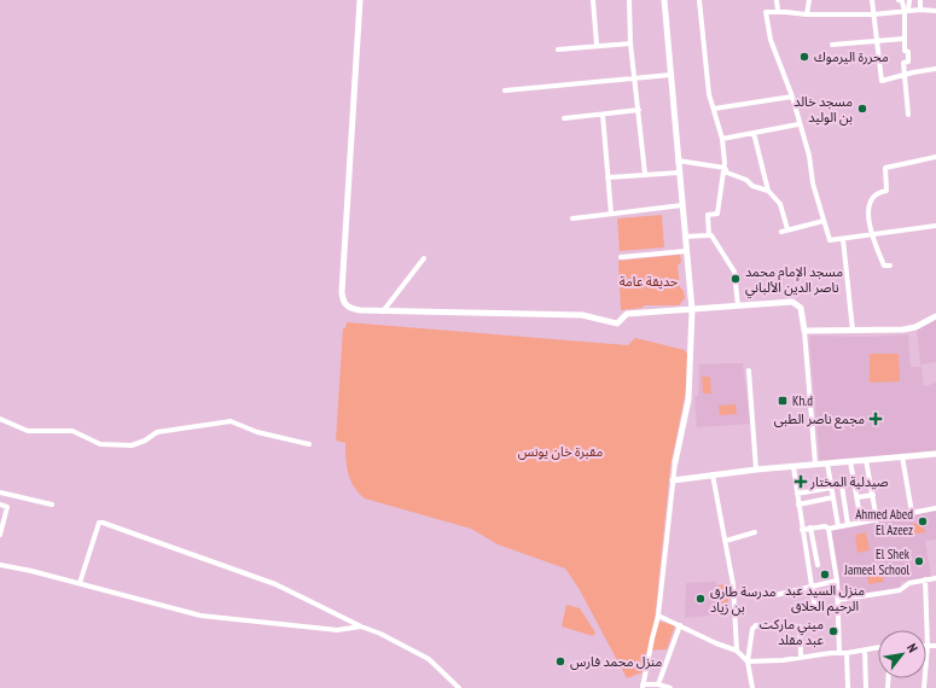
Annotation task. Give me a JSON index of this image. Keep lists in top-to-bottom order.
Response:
{
  "parks": ["حديقة عامة", "مقبرة خان يونس"],
  "places": {
    "other": [
      "محررة اليرموك",
      "مسجد خالد بن الوليد",
      "مسجد الإمام محمد ناصر الدين الألباني",
      "Ahmed Abed El Azeez",
      "El Shek Jameel School",
      "منزل السيد عبد الرحيم الحلاق",
      "مدرسة طارق بن زياد",
      "ميني ماركت عبد مقلد",
      "منزل محمد فارس"
    ],
    "transit": ["Kh.d"],
    "health": ["مجمع ناصر الطبى", "صيدلية المختار"]
  },
  "north": "top right"
}
